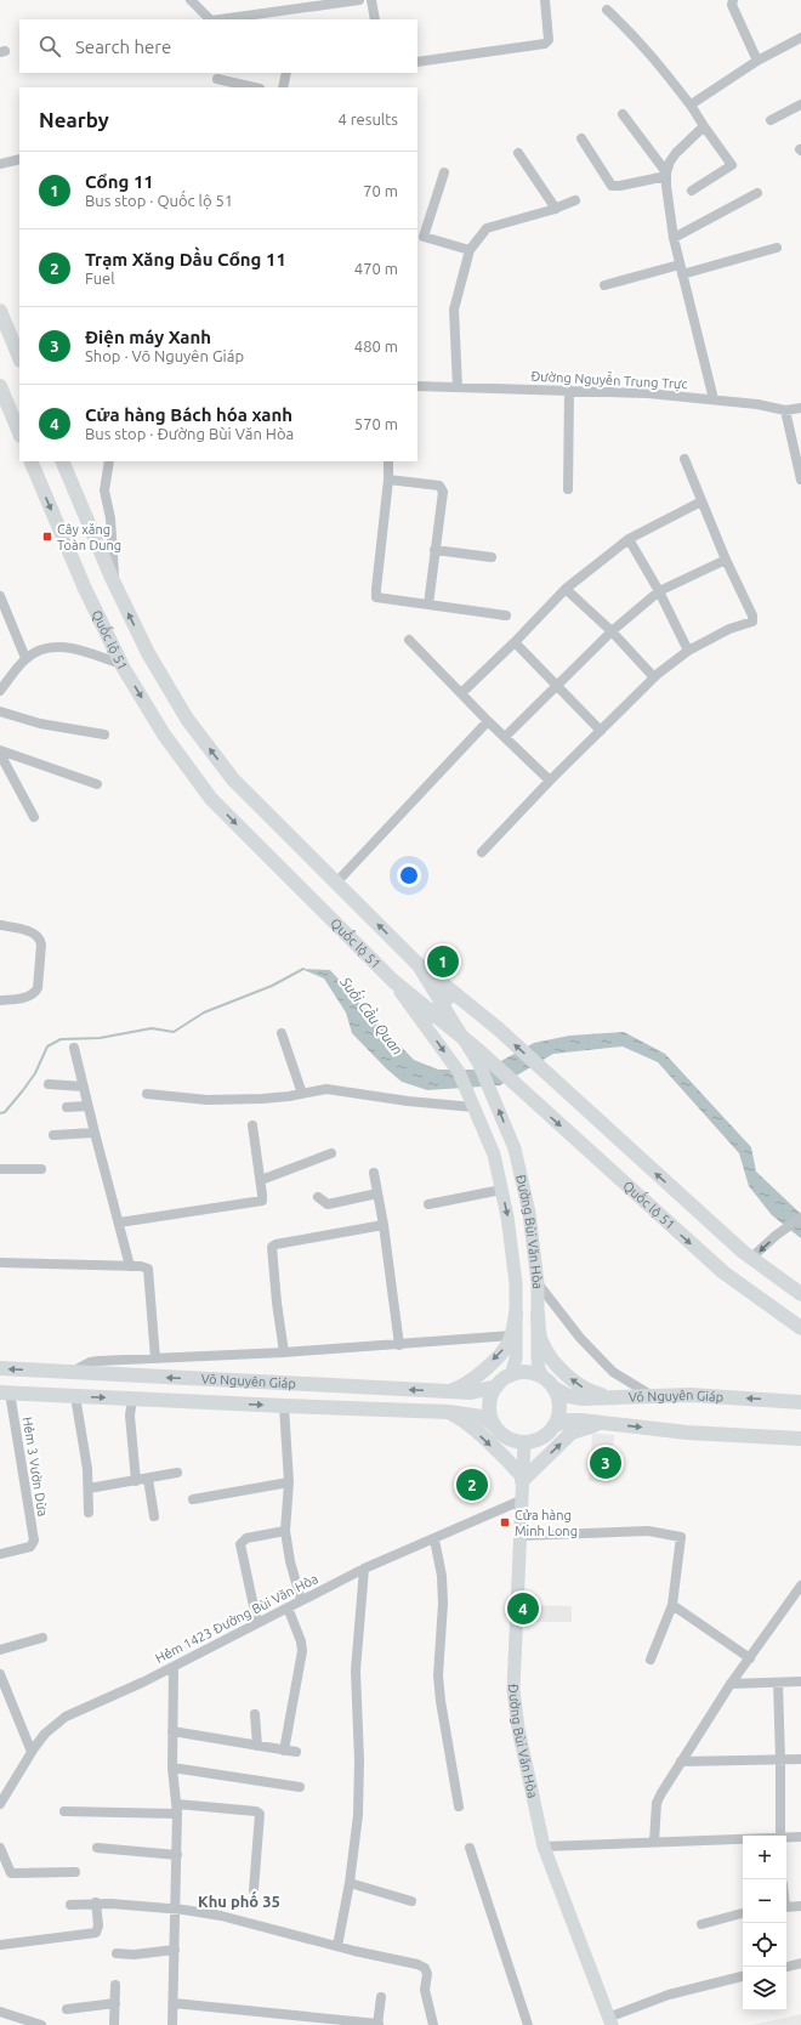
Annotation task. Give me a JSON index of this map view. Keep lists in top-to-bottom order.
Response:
{
  "streets": {
    "highway": ["Quốc lộ 51", "Võ Nguyên Giáp"],
    "main road": ["Đường Bùi Văn Hòa"],
    "street": ["Đường Nguyễn Trung Trực", "Hẻm 3 Vườn Dừa", "Hẻm 1423 Đường Bùi Văn Hòa"]
  },
  "crossings": [
    ["Quốc lộ 51", "Đường Bùi Văn Hòa"],
    ["Đường Bùi Văn Hòa", "Võ Nguyên Giáp"],
    ["Đường Bùi Văn Hòa", "Hẻm 1423 Đường Bùi Văn Hòa"],
    ["Võ Nguyên Giáp", "Hẻm 3 Vườn Dừa"]
  ],
  "districts": ["Khu phố 35"],
  "water": ["Suối Cầu Quan"],
  "places": {
    "transit": ["Cây xăng Toàn Dung", "Cửa hàng Minh Long"]
  },
  "page": {
    "search": "Search here",
    "heading": ["Nearby", "4 results"],
    "list": [
      {
        "mark": "1",
        "name": "Cổng 11",
        "note": "Bus stop · Quốc lộ 51",
        "value": "70 m"
      },
      {
        "mark": "2",
        "name": "Trạm Xăng Dầu Cổng 11",
        "note": "Fuel",
        "value": "470 m"
      },
      {
        "mark": "3",
        "name": "Điện máy Xanh",
        "note": "Shop · Võ Nguyên Giáp",
        "value": "480 m"
      },
      {
        "mark": "4",
        "name": "Cửa hàng Bách hóa xanh",
        "note": "Bus stop · Đường Bùi Văn Hòa",
        "value": "570 m"
      }
    ],
    "pins": [
      "1",
      "3",
      "2",
      "4"
    ],
    "map_buttons": ["+", "−"]
  }
}
